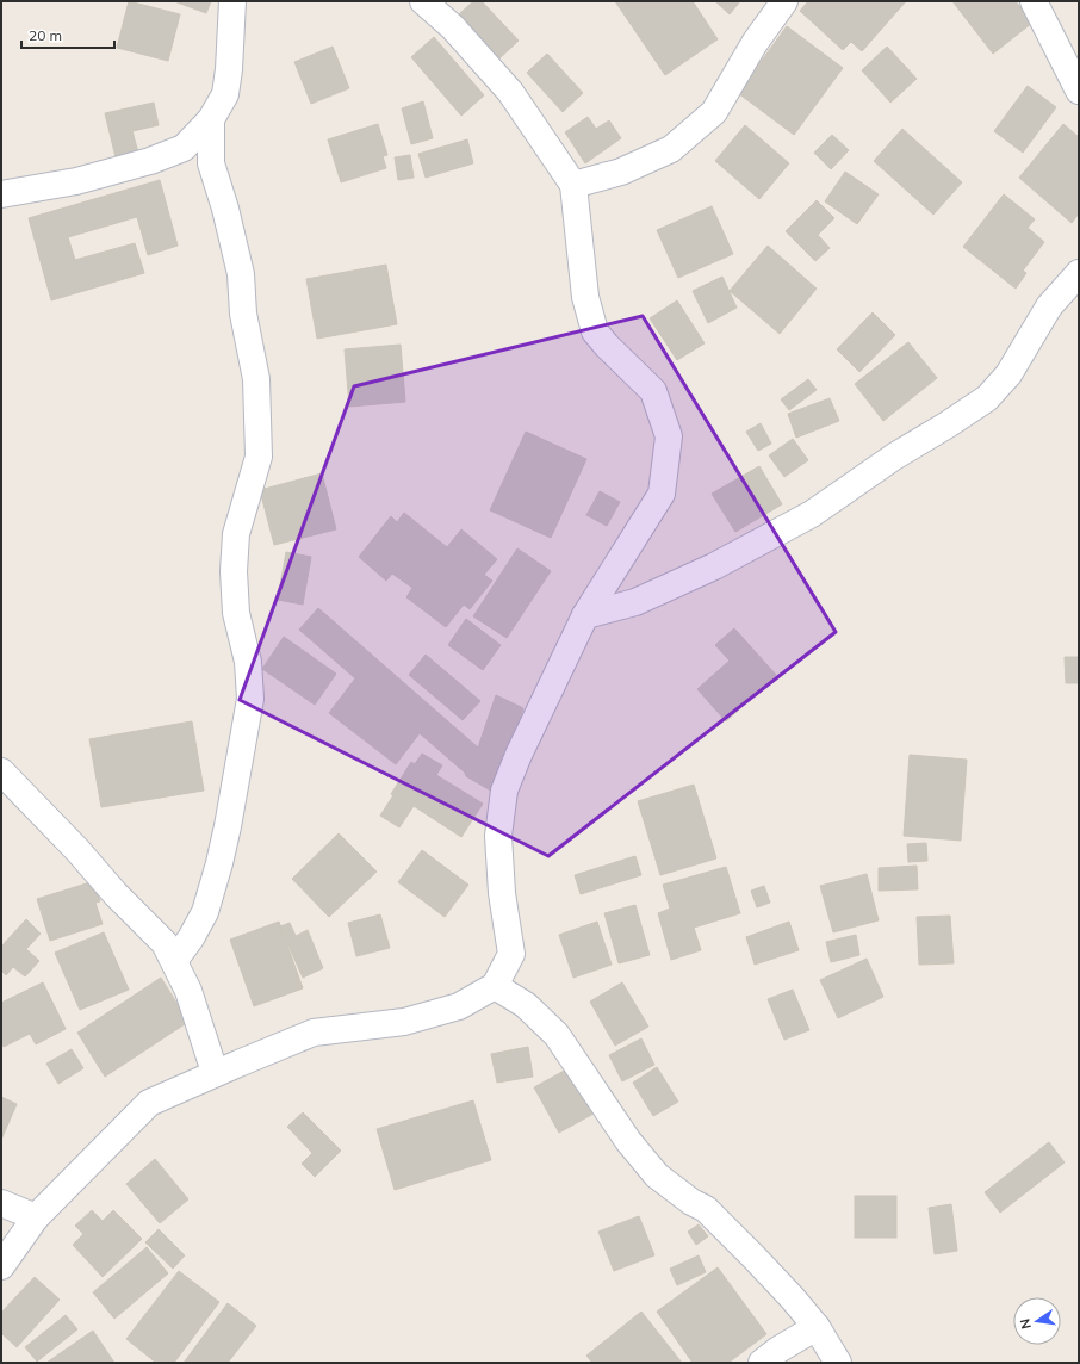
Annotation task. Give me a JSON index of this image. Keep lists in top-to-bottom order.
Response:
{
  "scale_bar": "20 m",
  "north": "left"
}
